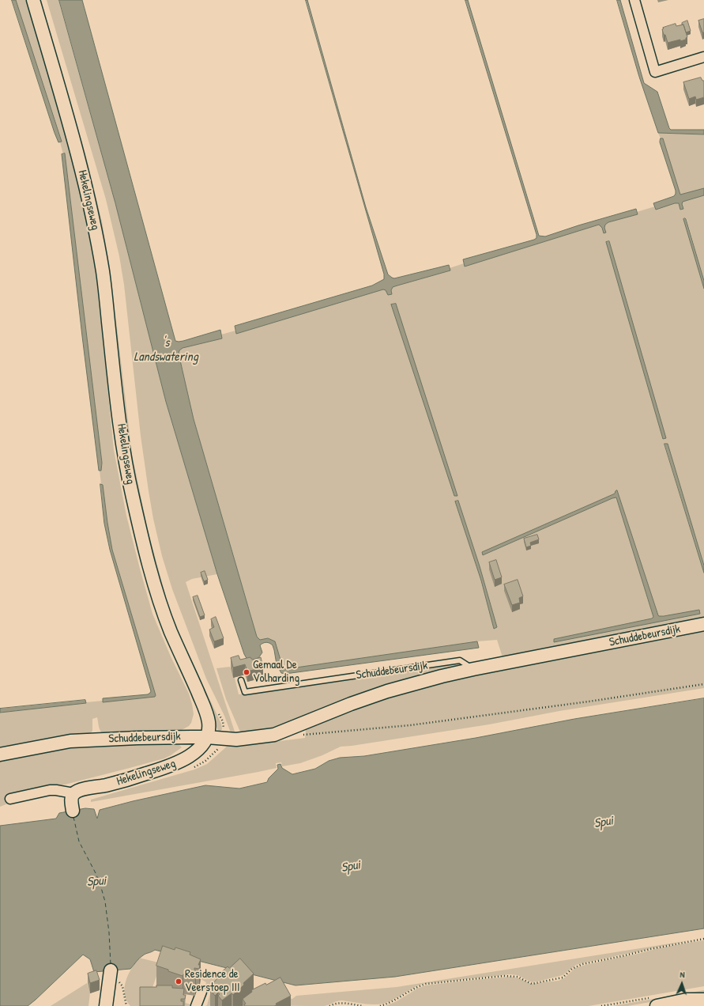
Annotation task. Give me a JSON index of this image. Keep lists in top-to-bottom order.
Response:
{
  "streets": {
    "main road": ["Hekelingseweg", "Schuddebeursdijk"]
  },
  "crossings": [
    ["Hekelingseweg", "Schuddebeursdijk"]
  ],
  "water": ["'s Landswatering", "Spui"],
  "places": ["Gemaal De Volharding", "Residence de Veerstoep III"],
  "north": "top"
}
